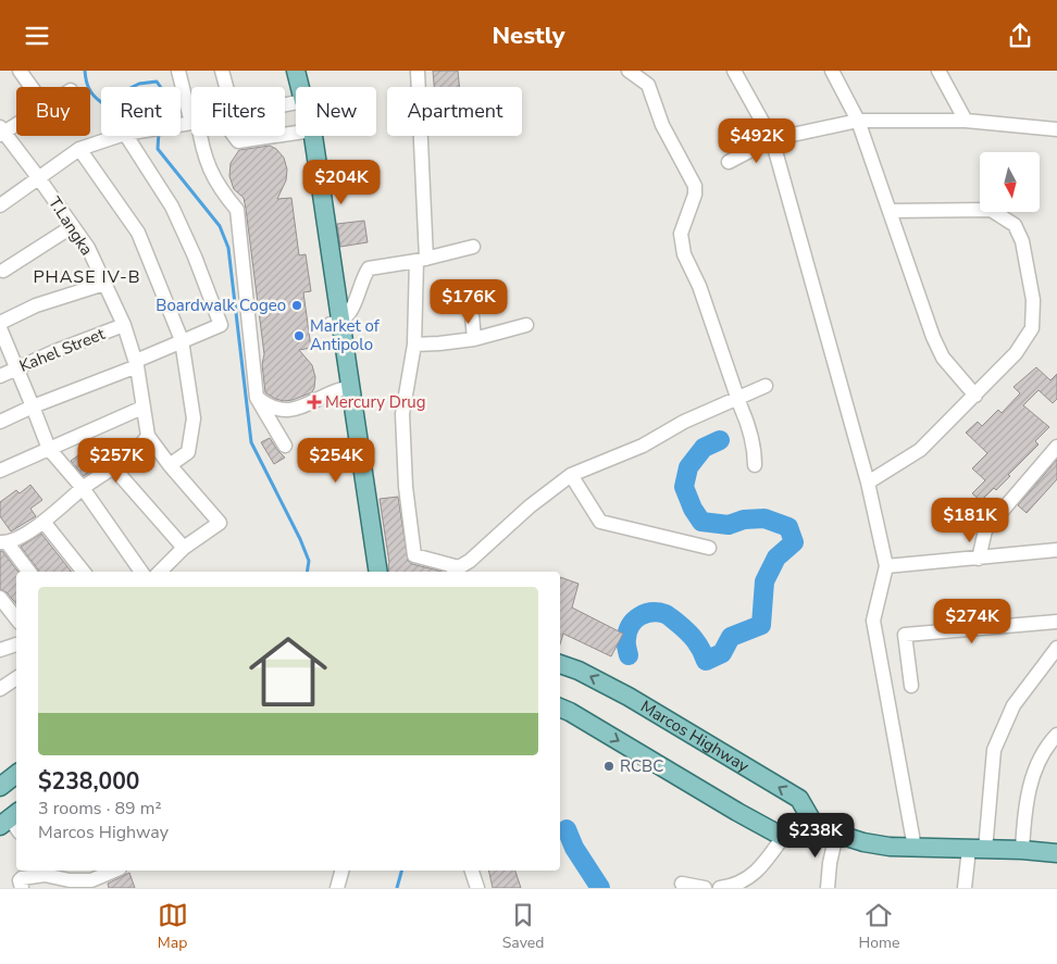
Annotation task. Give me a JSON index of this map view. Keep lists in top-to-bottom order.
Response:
{
  "streets": {
    "main road": ["Marcos Highway"],
    "street": ["T.Langka", "Kahel Street"]
  },
  "crossings": [
    ["T.Langka", "Kahel Street"]
  ],
  "districts": ["PHASE IV-B"],
  "places": {
    "other": ["Boardwalk Cogeo", "Market of Antipolo", "RCBC"],
    "health": ["Mercury Drug"]
  },
  "north": "bottom",
  "page": {
    "header": "Nestly",
    "chip": [
      "Buy",
      "Rent",
      "Filters",
      "New",
      "Apartment"
    ],
    "price": [
      "$492K",
      "$204K",
      "$176K",
      "$257K",
      "$254K",
      "$181K",
      "$274K",
      "$238K"
    ],
    "list": [
      {
        "name": "$238,000",
        "note": "3 rooms · 89 m² · Marcos Highway"
      }
    ],
    "tabs": ["Map", "Saved", "Home"]
  }
}
